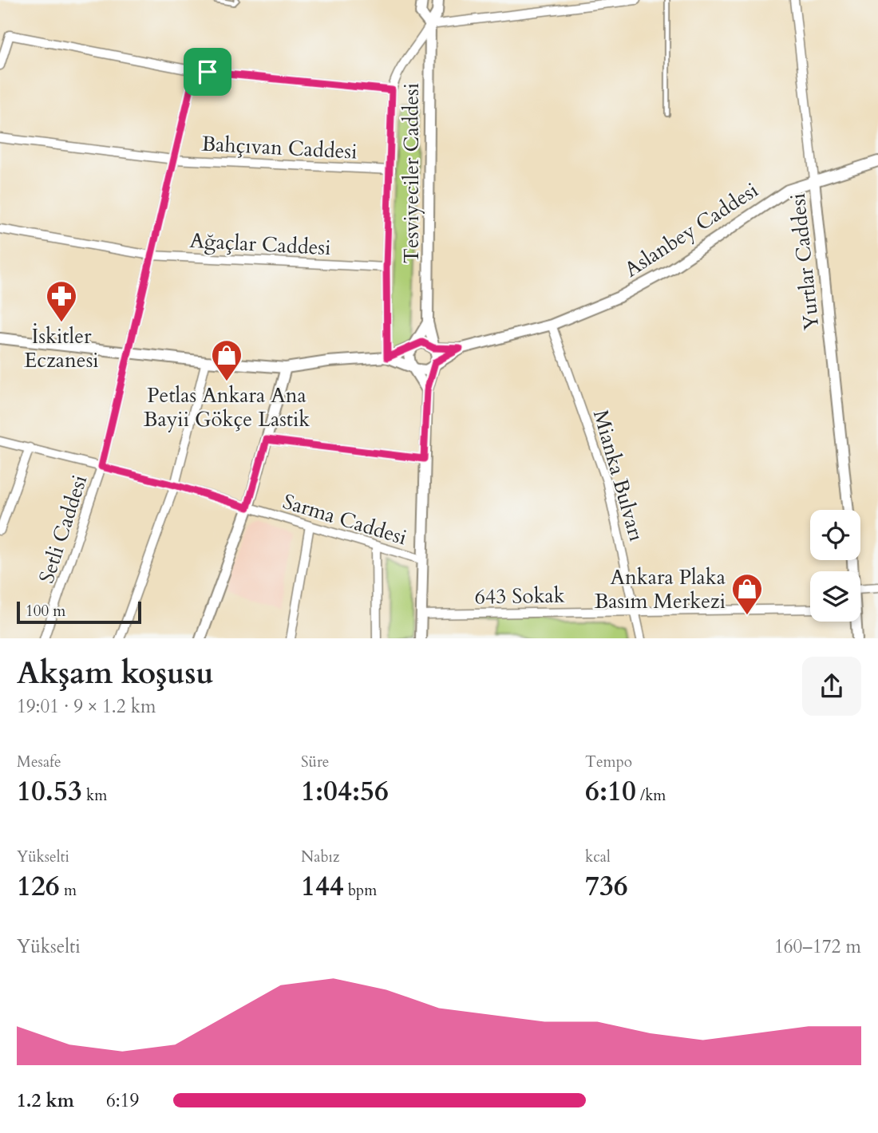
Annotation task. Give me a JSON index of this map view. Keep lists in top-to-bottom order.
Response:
{
  "streets": {
    "street": [
      "Bahçıvan Caddesi",
      "Tesviyeciler Caddesi",
      "Aslanbey Caddesi",
      "Ağaçlar Caddesi",
      "Yurtlar Caddesi",
      "Mianka Bulvarı",
      "Sarma Caddesi",
      "Setli Caddesi",
      "643 Sokak"
    ]
  },
  "crossings": [
    ["Bahçıvan Caddesi", "Setli Caddesi"],
    ["Aslanbey Caddesi", "Yurtlar Caddesi"],
    ["Aslanbey Caddesi", "Mianka Bulvarı"],
    ["Ağaçlar Caddesi", "Setli Caddesi"],
    ["Mianka Bulvarı", "643 Sokak"],
    ["Sarma Caddesi", "Setli Caddesi"]
  ],
  "places": {
    "pharmacy": ["İskitler Eczanesi"],
    "shop": ["Petlas Ankara Ana Bayii Gökçe Lastik", "Ankara Plaka Basım Merkezi"]
  },
  "scale_bar": "100 m",
  "page": {
    "scale": "100 m",
    "heading": ["Akşam koşusu", "19:01 · 9 × 1.2 km"],
    "stats": [
      ["Mesafe", "10.53 km"],
      ["Süre", "1:04:56"],
      ["Tempo", "6:10 /km"],
      ["Yükselti", "126 m"],
      ["Nabız", "144 bpm"],
      ["kcal", "736"]
    ],
    "chart": ["Yükselti", "160–172 m"],
    "list": [
      {
        "name": "1.2 km",
        "note": "6:19"
      }
    ]
  }
}
